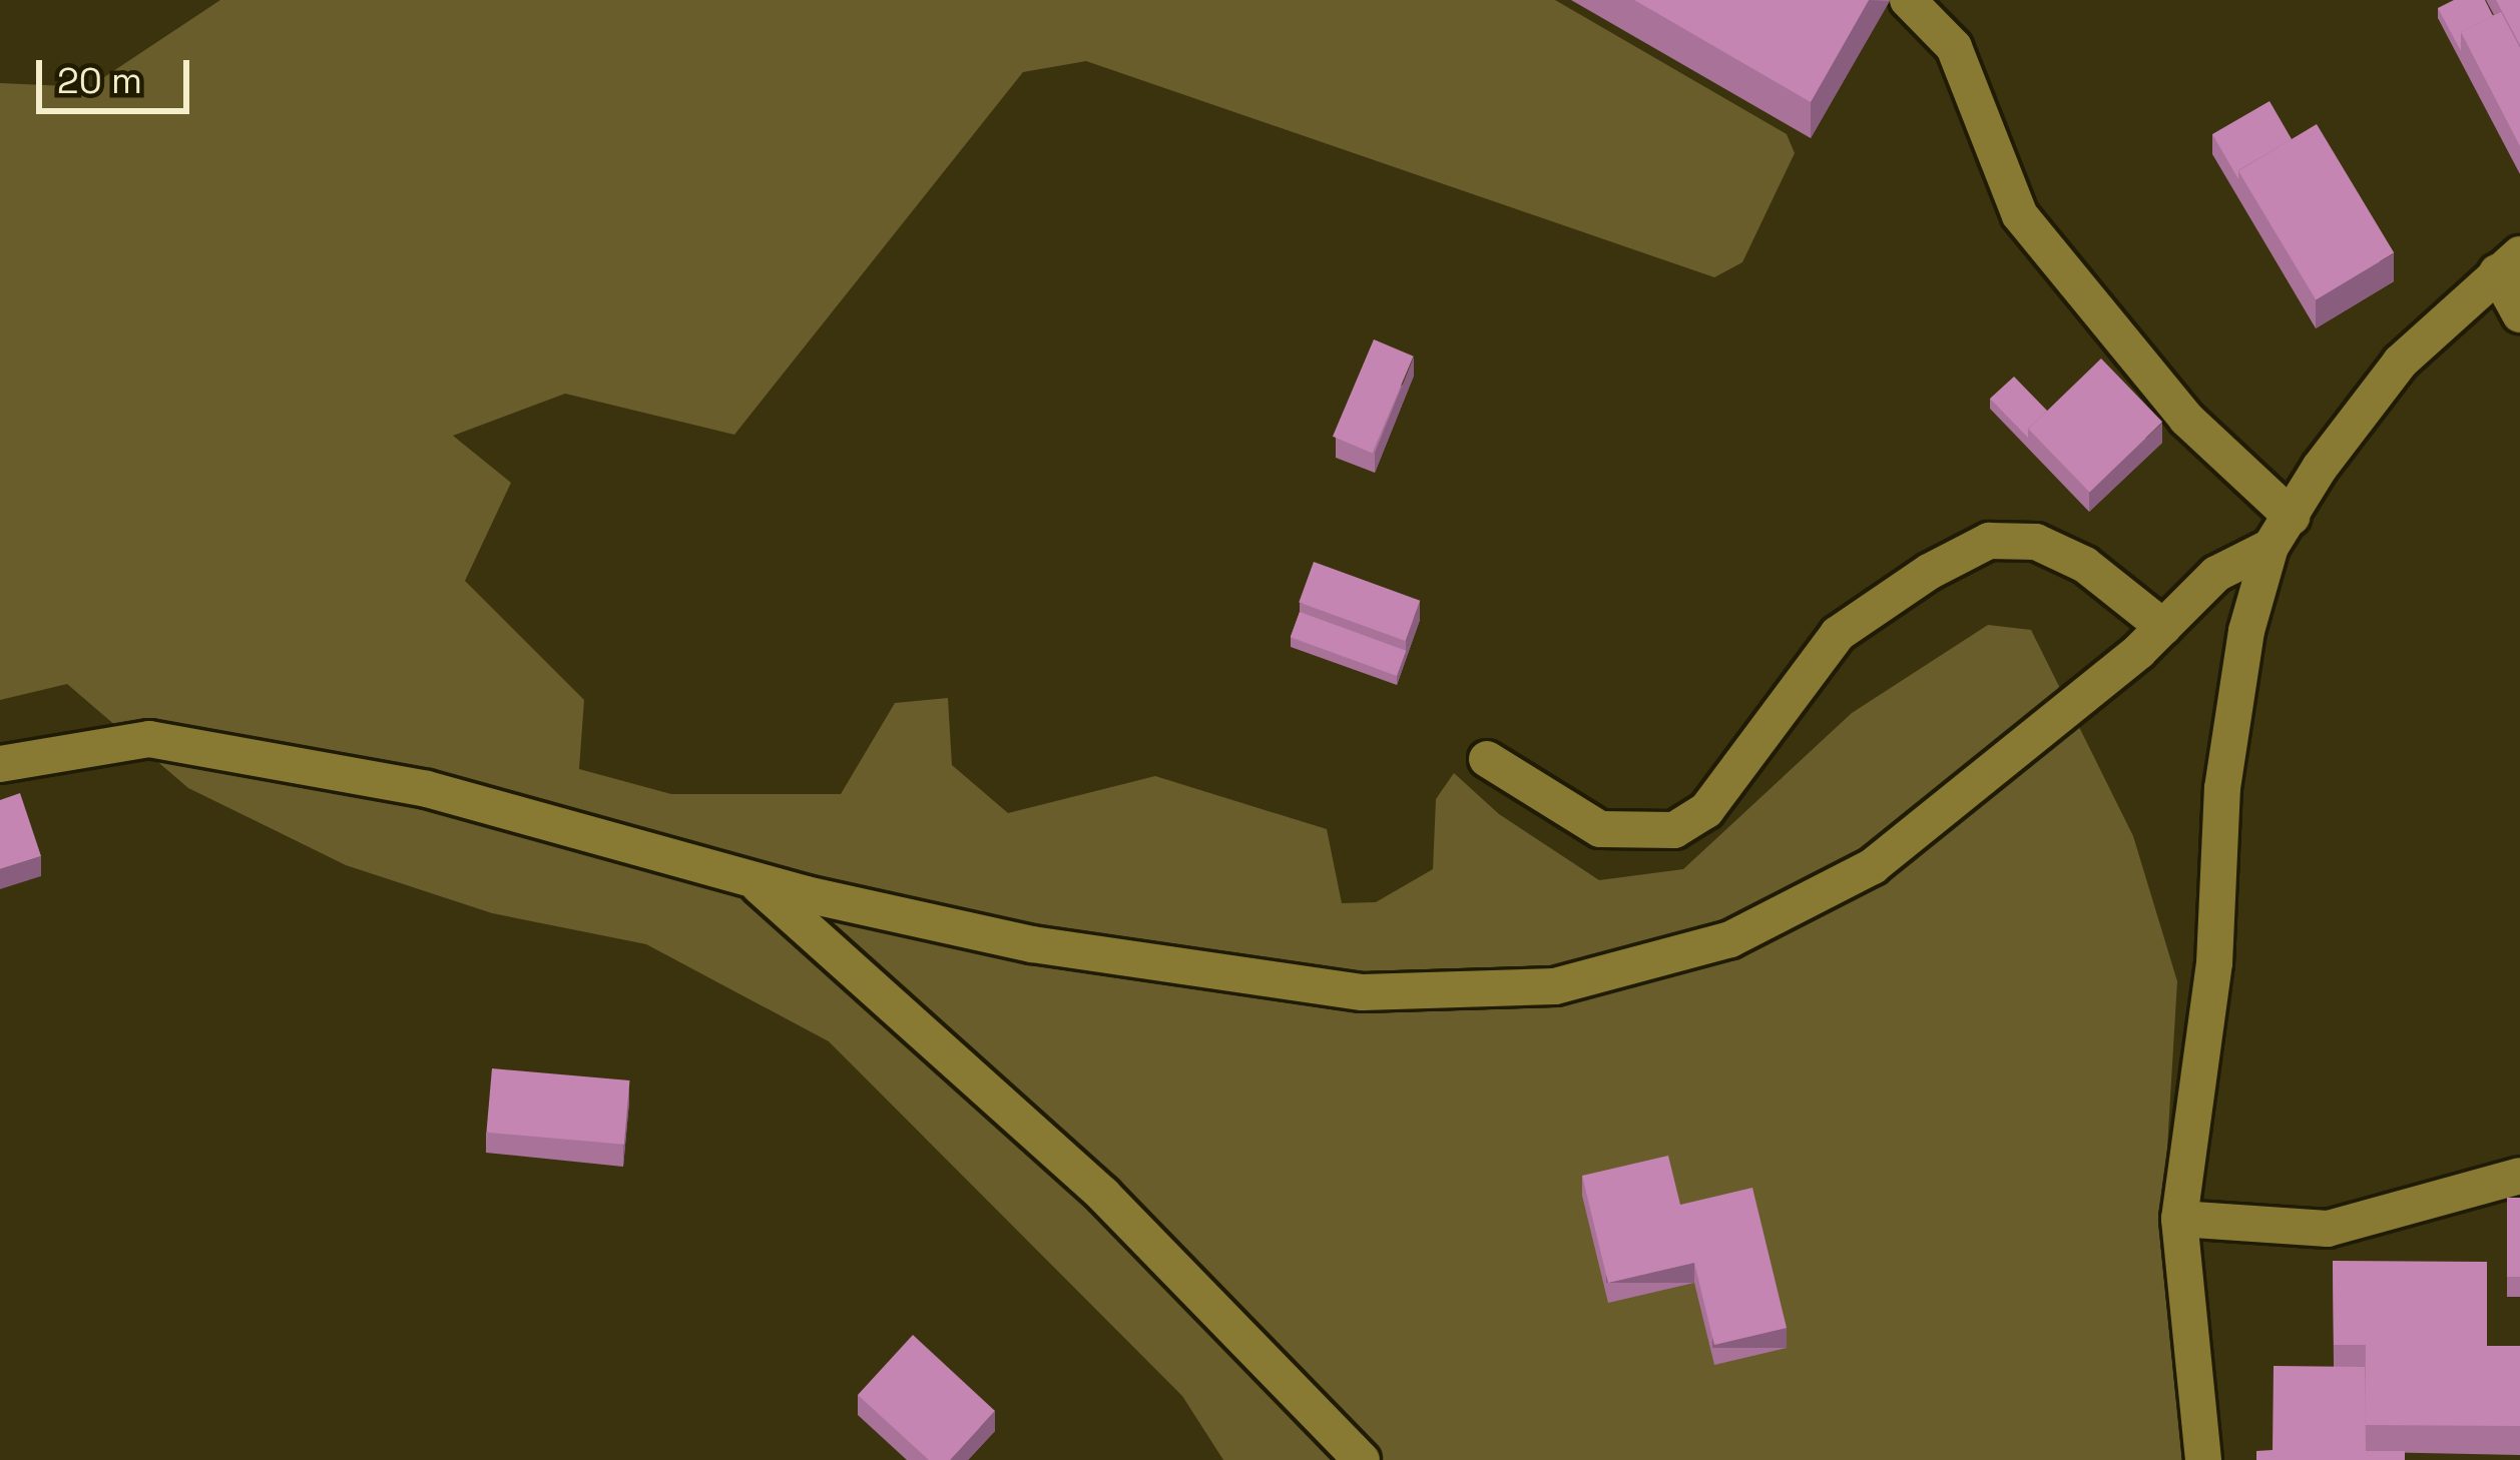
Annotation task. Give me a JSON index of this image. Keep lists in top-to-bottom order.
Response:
{
  "scale_bar": "20 m"
}
